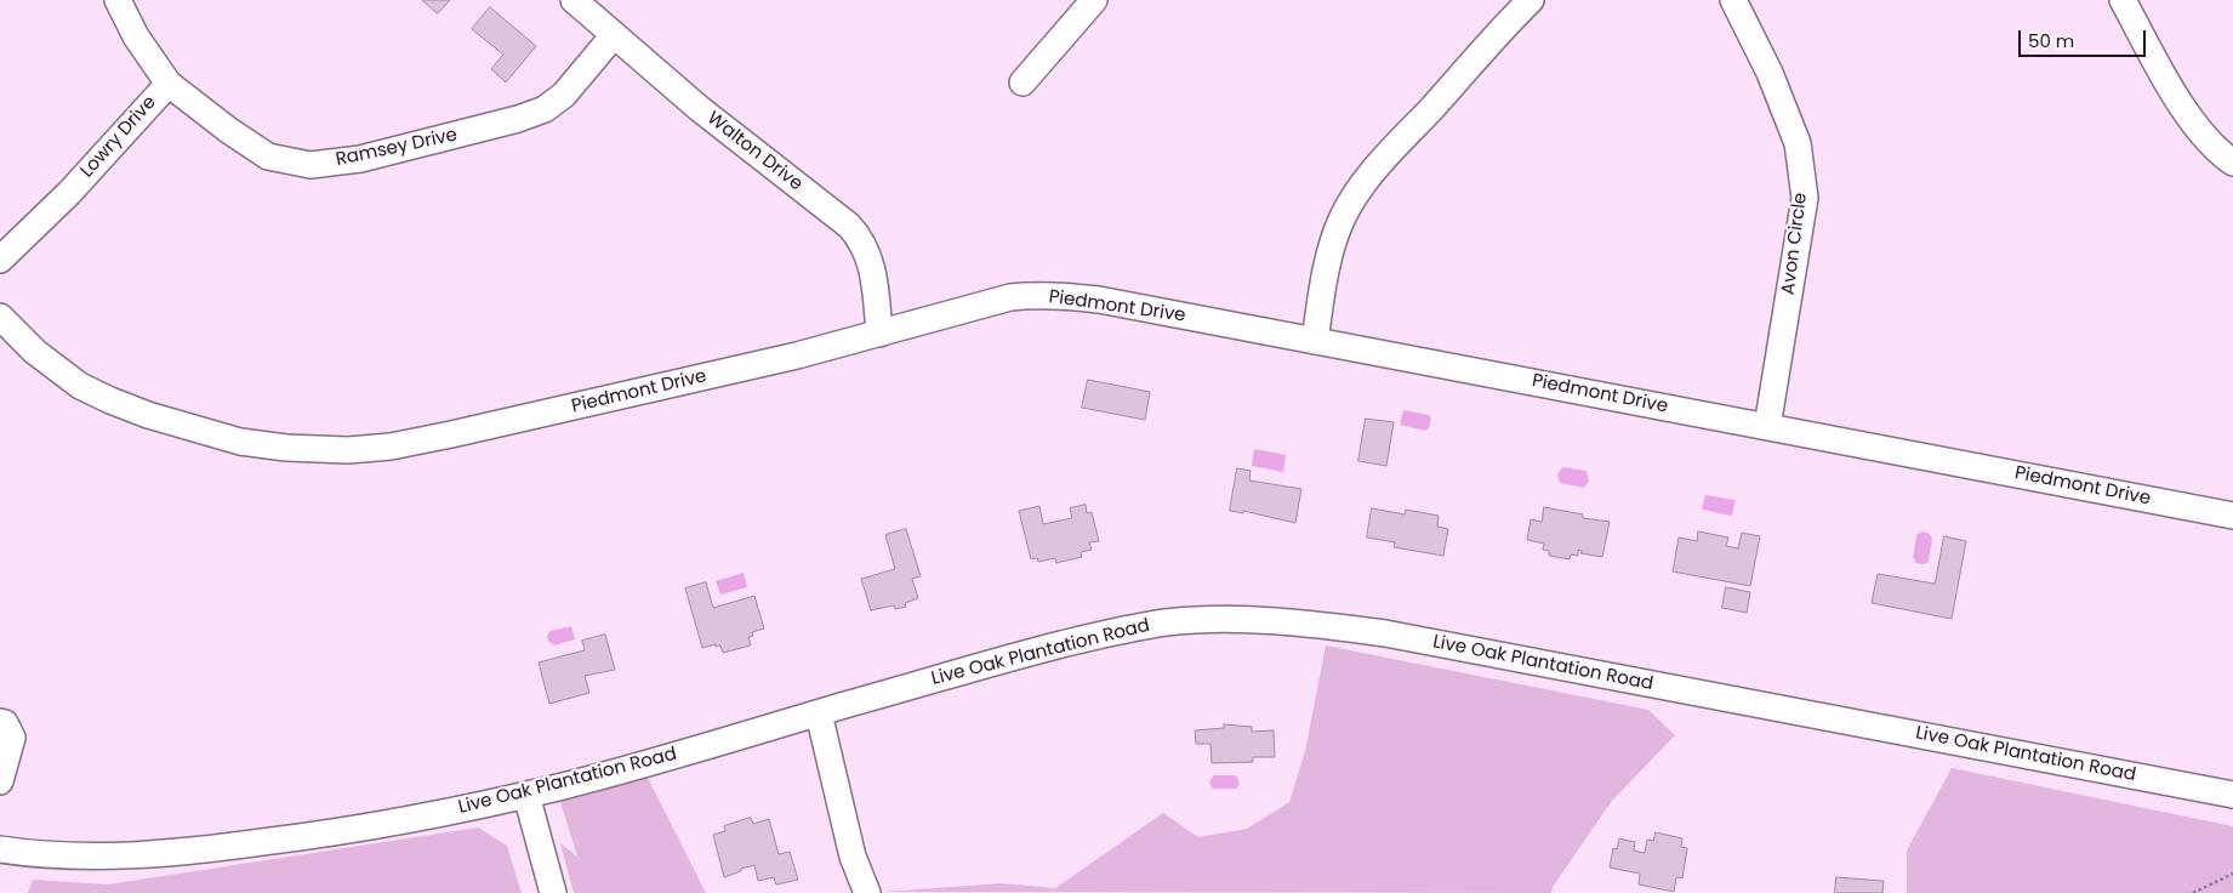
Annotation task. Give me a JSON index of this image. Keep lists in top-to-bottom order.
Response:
{
  "streets": {
    "street": [
      "Lowry Drive",
      "Ramsey Drive",
      "Walton Drive",
      "Avon Circle",
      "Piedmont Drive",
      "Live Oak Plantation Road"
    ]
  },
  "crossings": [
    ["Lowry Drive", "Ramsey Drive"],
    ["Ramsey Drive", "Walton Drive"],
    ["Walton Drive", "Piedmont Drive"],
    ["Avon Circle", "Piedmont Drive"]
  ],
  "scale_bar": "50 m"
}
